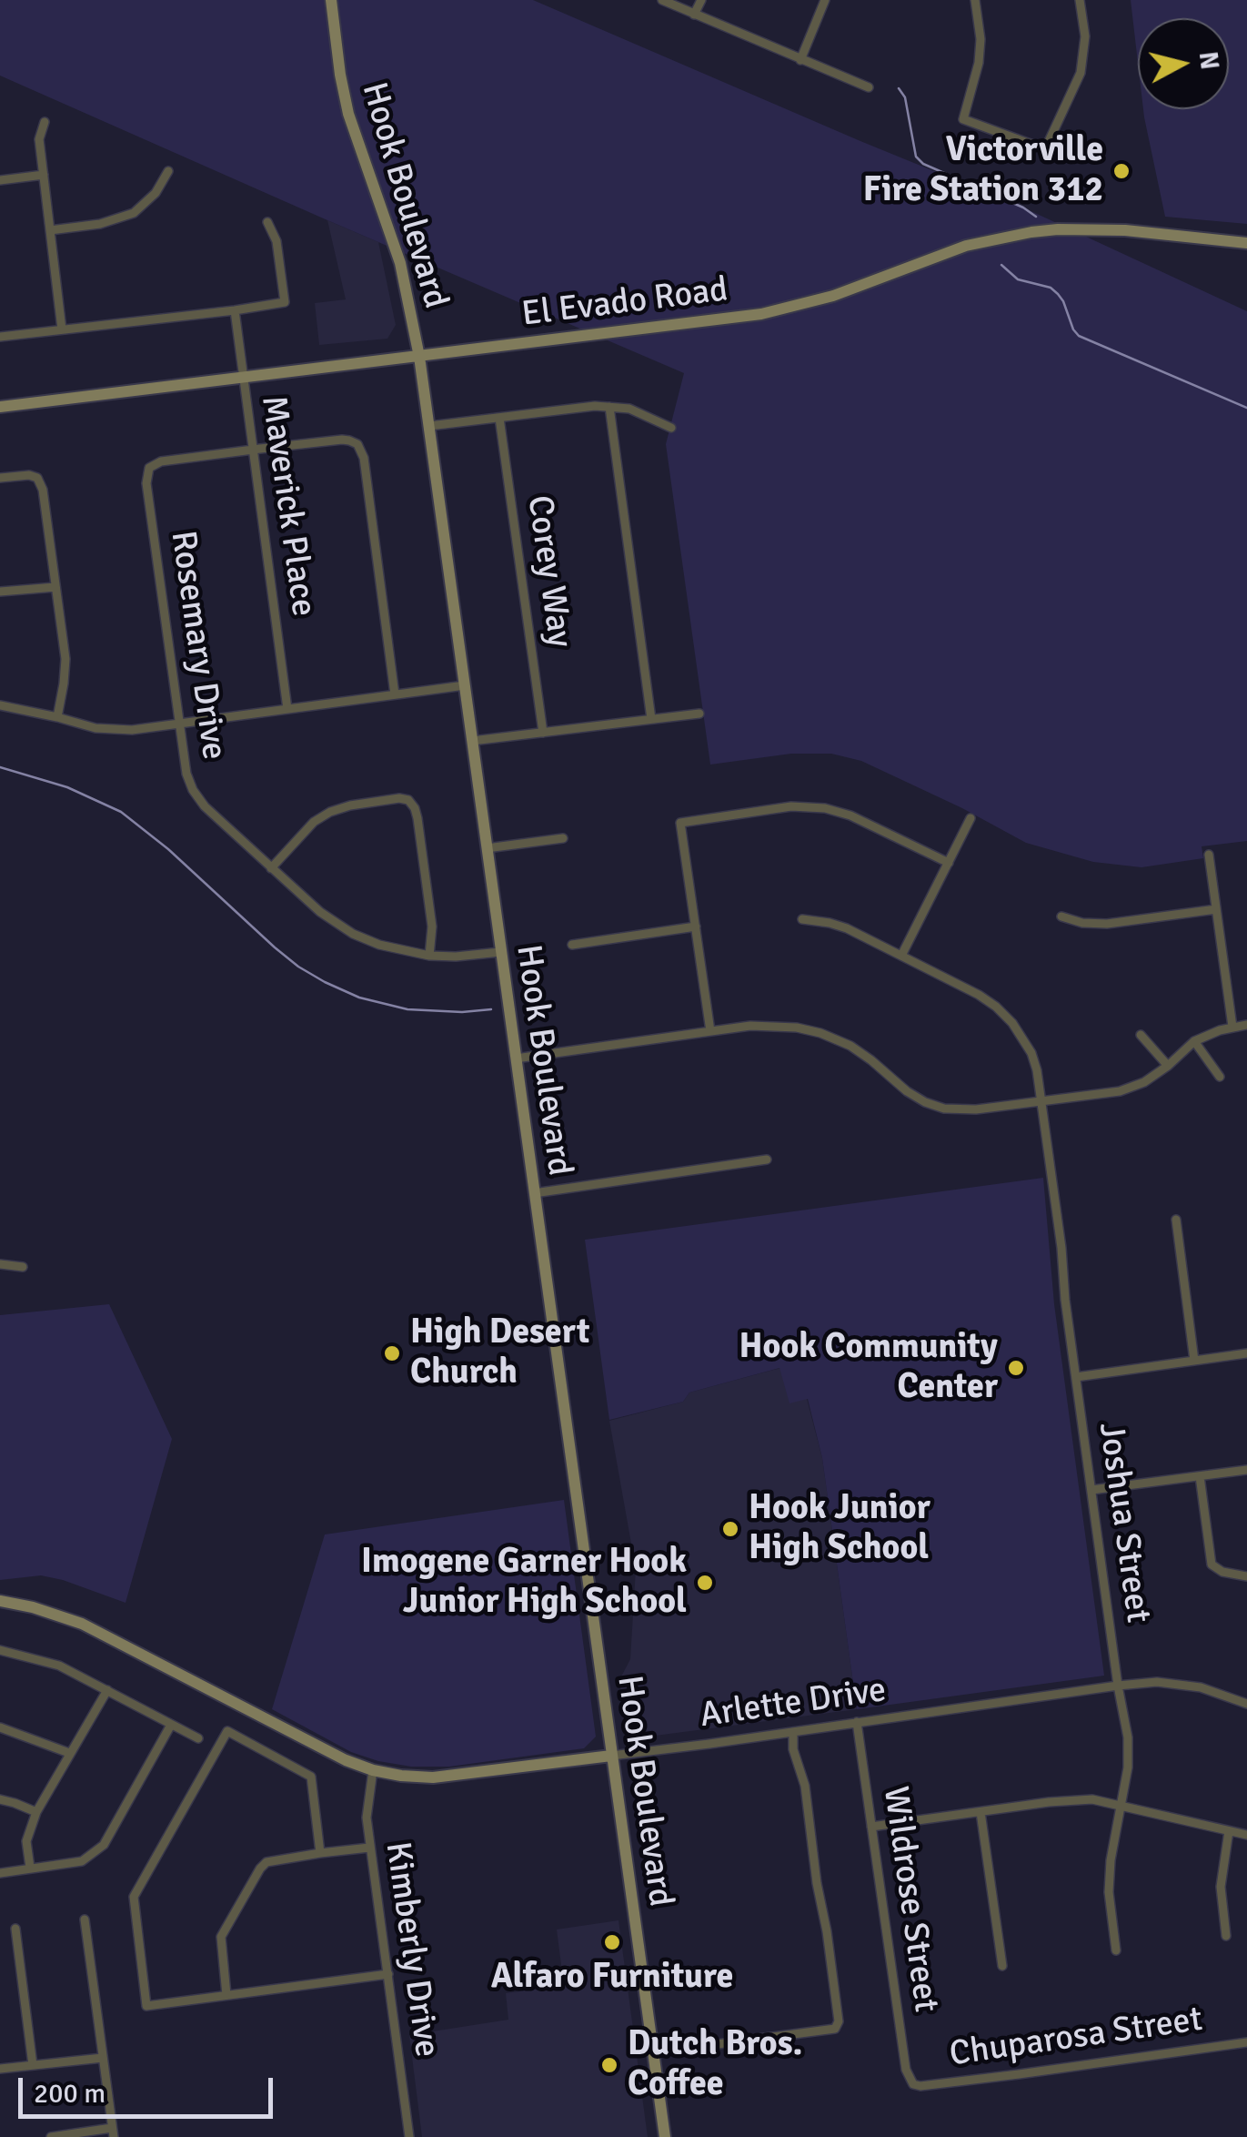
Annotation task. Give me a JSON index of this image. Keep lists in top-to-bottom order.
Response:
{
  "streets": {
    "main road": ["Hook Boulevard", "El Evado Road", "Arlette Drive"],
    "street": [
      "Maverick Place",
      "Corey Way",
      "Rosemary Drive",
      "Joshua Street",
      "Wildrose Street",
      "Kimberly Drive",
      "Chuparosa Street"
    ]
  },
  "crossings": [
    ["Hook Boulevard", "El Evado Road"],
    ["Hook Boulevard", "Rosemary Drive"],
    ["Hook Boulevard", "Arlette Drive"],
    ["El Evado Road", "Maverick Place"],
    ["Maverick Place", "Rosemary Drive"],
    ["Joshua Street", "Arlette Drive"],
    ["Arlette Drive", "Wildrose Street"],
    ["Arlette Drive", "Kimberly Drive"],
    ["Wildrose Street", "Chuparosa Street"]
  ],
  "places": [
    "Victorville Fire Station 312",
    "High Desert Church",
    "Hook Community Center",
    "Hook Junior High School",
    "Imogene Garner Hook Junior High School",
    "Alfaro Furniture",
    "Dutch Bros. Coffee"
  ],
  "scale_bar": "200 m",
  "north": "right"
}
